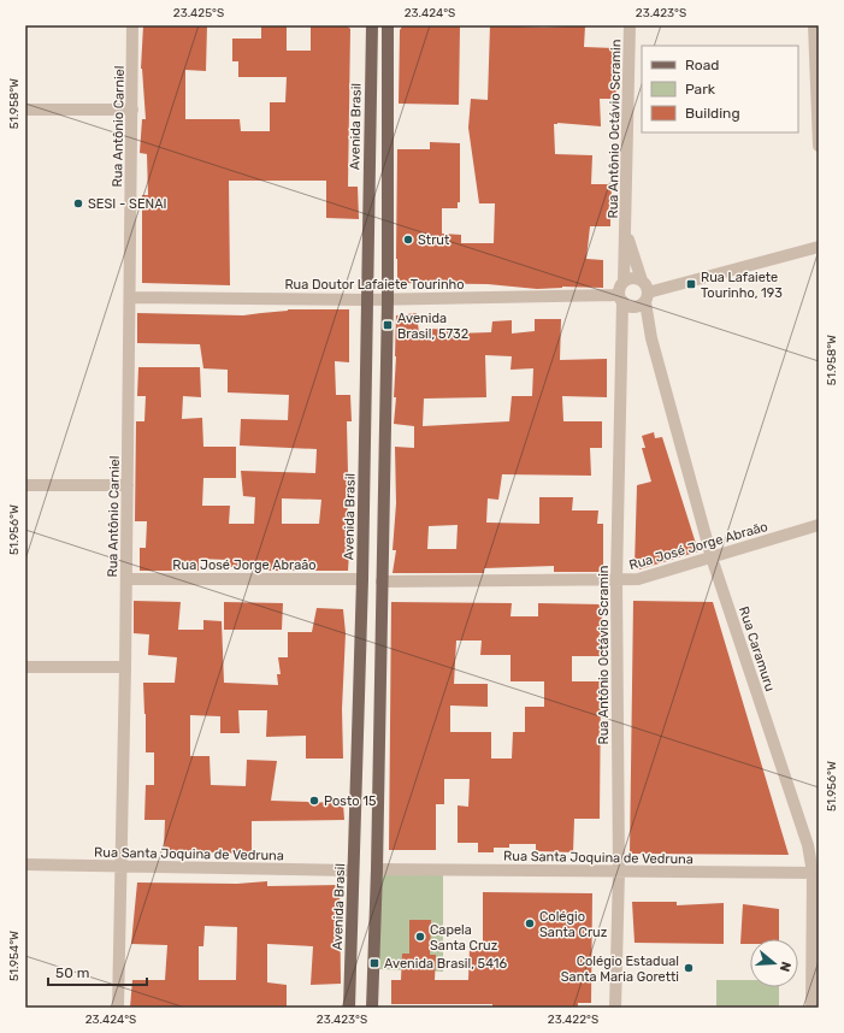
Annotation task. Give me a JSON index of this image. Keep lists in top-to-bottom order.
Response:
{
  "streets": {
    "main road": ["Avenida Brasil"],
    "street": [
      "Rua Antônio Carniel",
      "Rua Antônio Octávio Scramin",
      "Rua Doutor Lafaiete Tourinho",
      "Rua José Jorge Abraão",
      "Rua Caramuru",
      "Rua Santa Joquina de Vedruna"
    ]
  },
  "crossings": [
    ["Rua Antônio Carniel", "Rua Doutor Lafaiete Tourinho"],
    ["Rua Antônio Carniel", "Rua José Jorge Abraão"],
    ["Rua Antônio Carniel", "Rua Santa Joquina de Vedruna"],
    ["Avenida Brasil", "Rua Doutor Lafaiete Tourinho"],
    ["Avenida Brasil", "Rua José Jorge Abraão"],
    ["Avenida Brasil", "Rua Santa Joquina de Vedruna"],
    ["Rua Antônio Octávio Scramin", "Rua Doutor Lafaiete Tourinho"],
    ["Rua Antônio Octávio Scramin", "Rua José Jorge Abraão"],
    ["Rua Antônio Octávio Scramin", "Rua Caramuru"],
    ["Rua Antônio Octávio Scramin", "Rua Santa Joquina de Vedruna"],
    ["Rua Doutor Lafaiete Tourinho", "Rua Caramuru"],
    ["Rua José Jorge Abraão", "Rua Caramuru"],
    ["Rua Caramuru", "Rua Santa Joquina de Vedruna"]
  ],
  "places": {
    "other": [
      "SESI - SENAI",
      "Strut",
      "Posto 15",
      "Colégio Santa Cruz",
      "Capela Santa Cruz",
      "Colégio Estadual Santa Maria Goretti"
    ],
    "transit": ["Rua Lafaiete Tourinho, 193", "Avenida Brasil, 5732", "Avenida Brasil, 5416"]
  },
  "legend": ["Road", "Park", "Building"],
  "scale_bar": "50 m",
  "north": "right",
  "coordinates": [
    "23.425°S",
    "23.424°S",
    "23.423°S",
    "51.958°W",
    "51.956°W",
    "51.954°W",
    "23.422°S"
  ]
}
